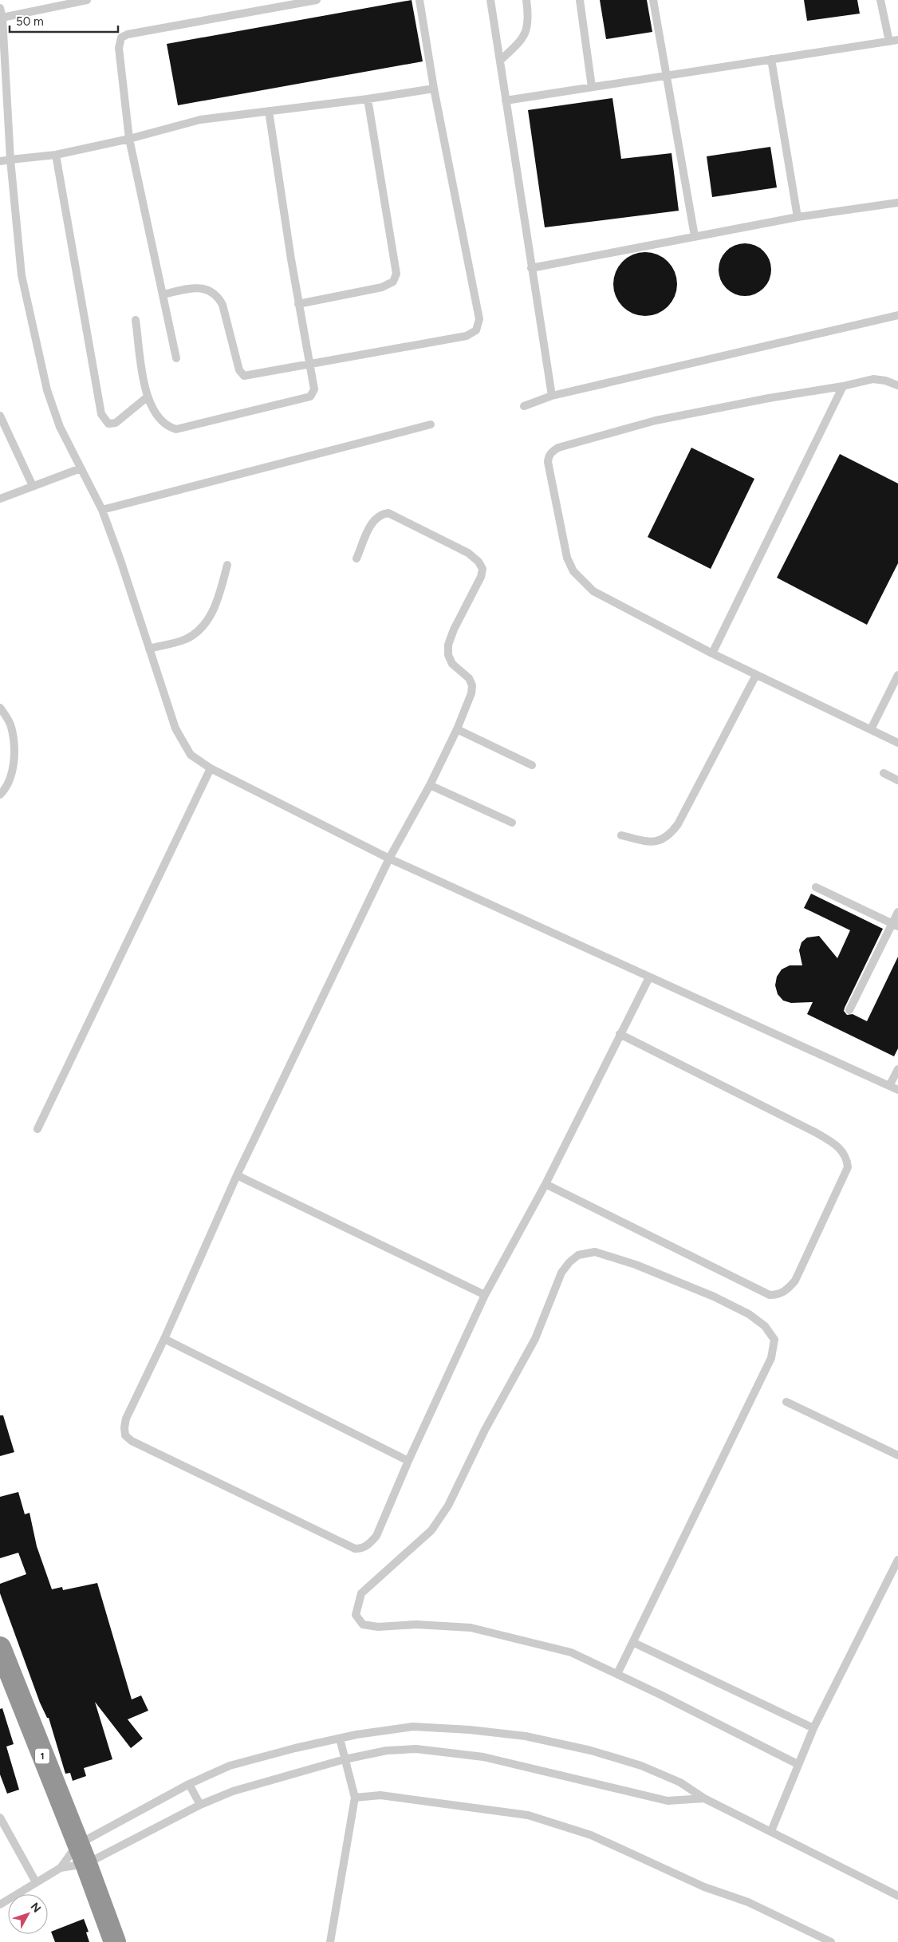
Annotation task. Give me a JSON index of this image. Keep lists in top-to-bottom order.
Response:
{
  "streets": {
    "highway": ["1"]
  },
  "scale_bar": "50 m",
  "north": "top right"
}
